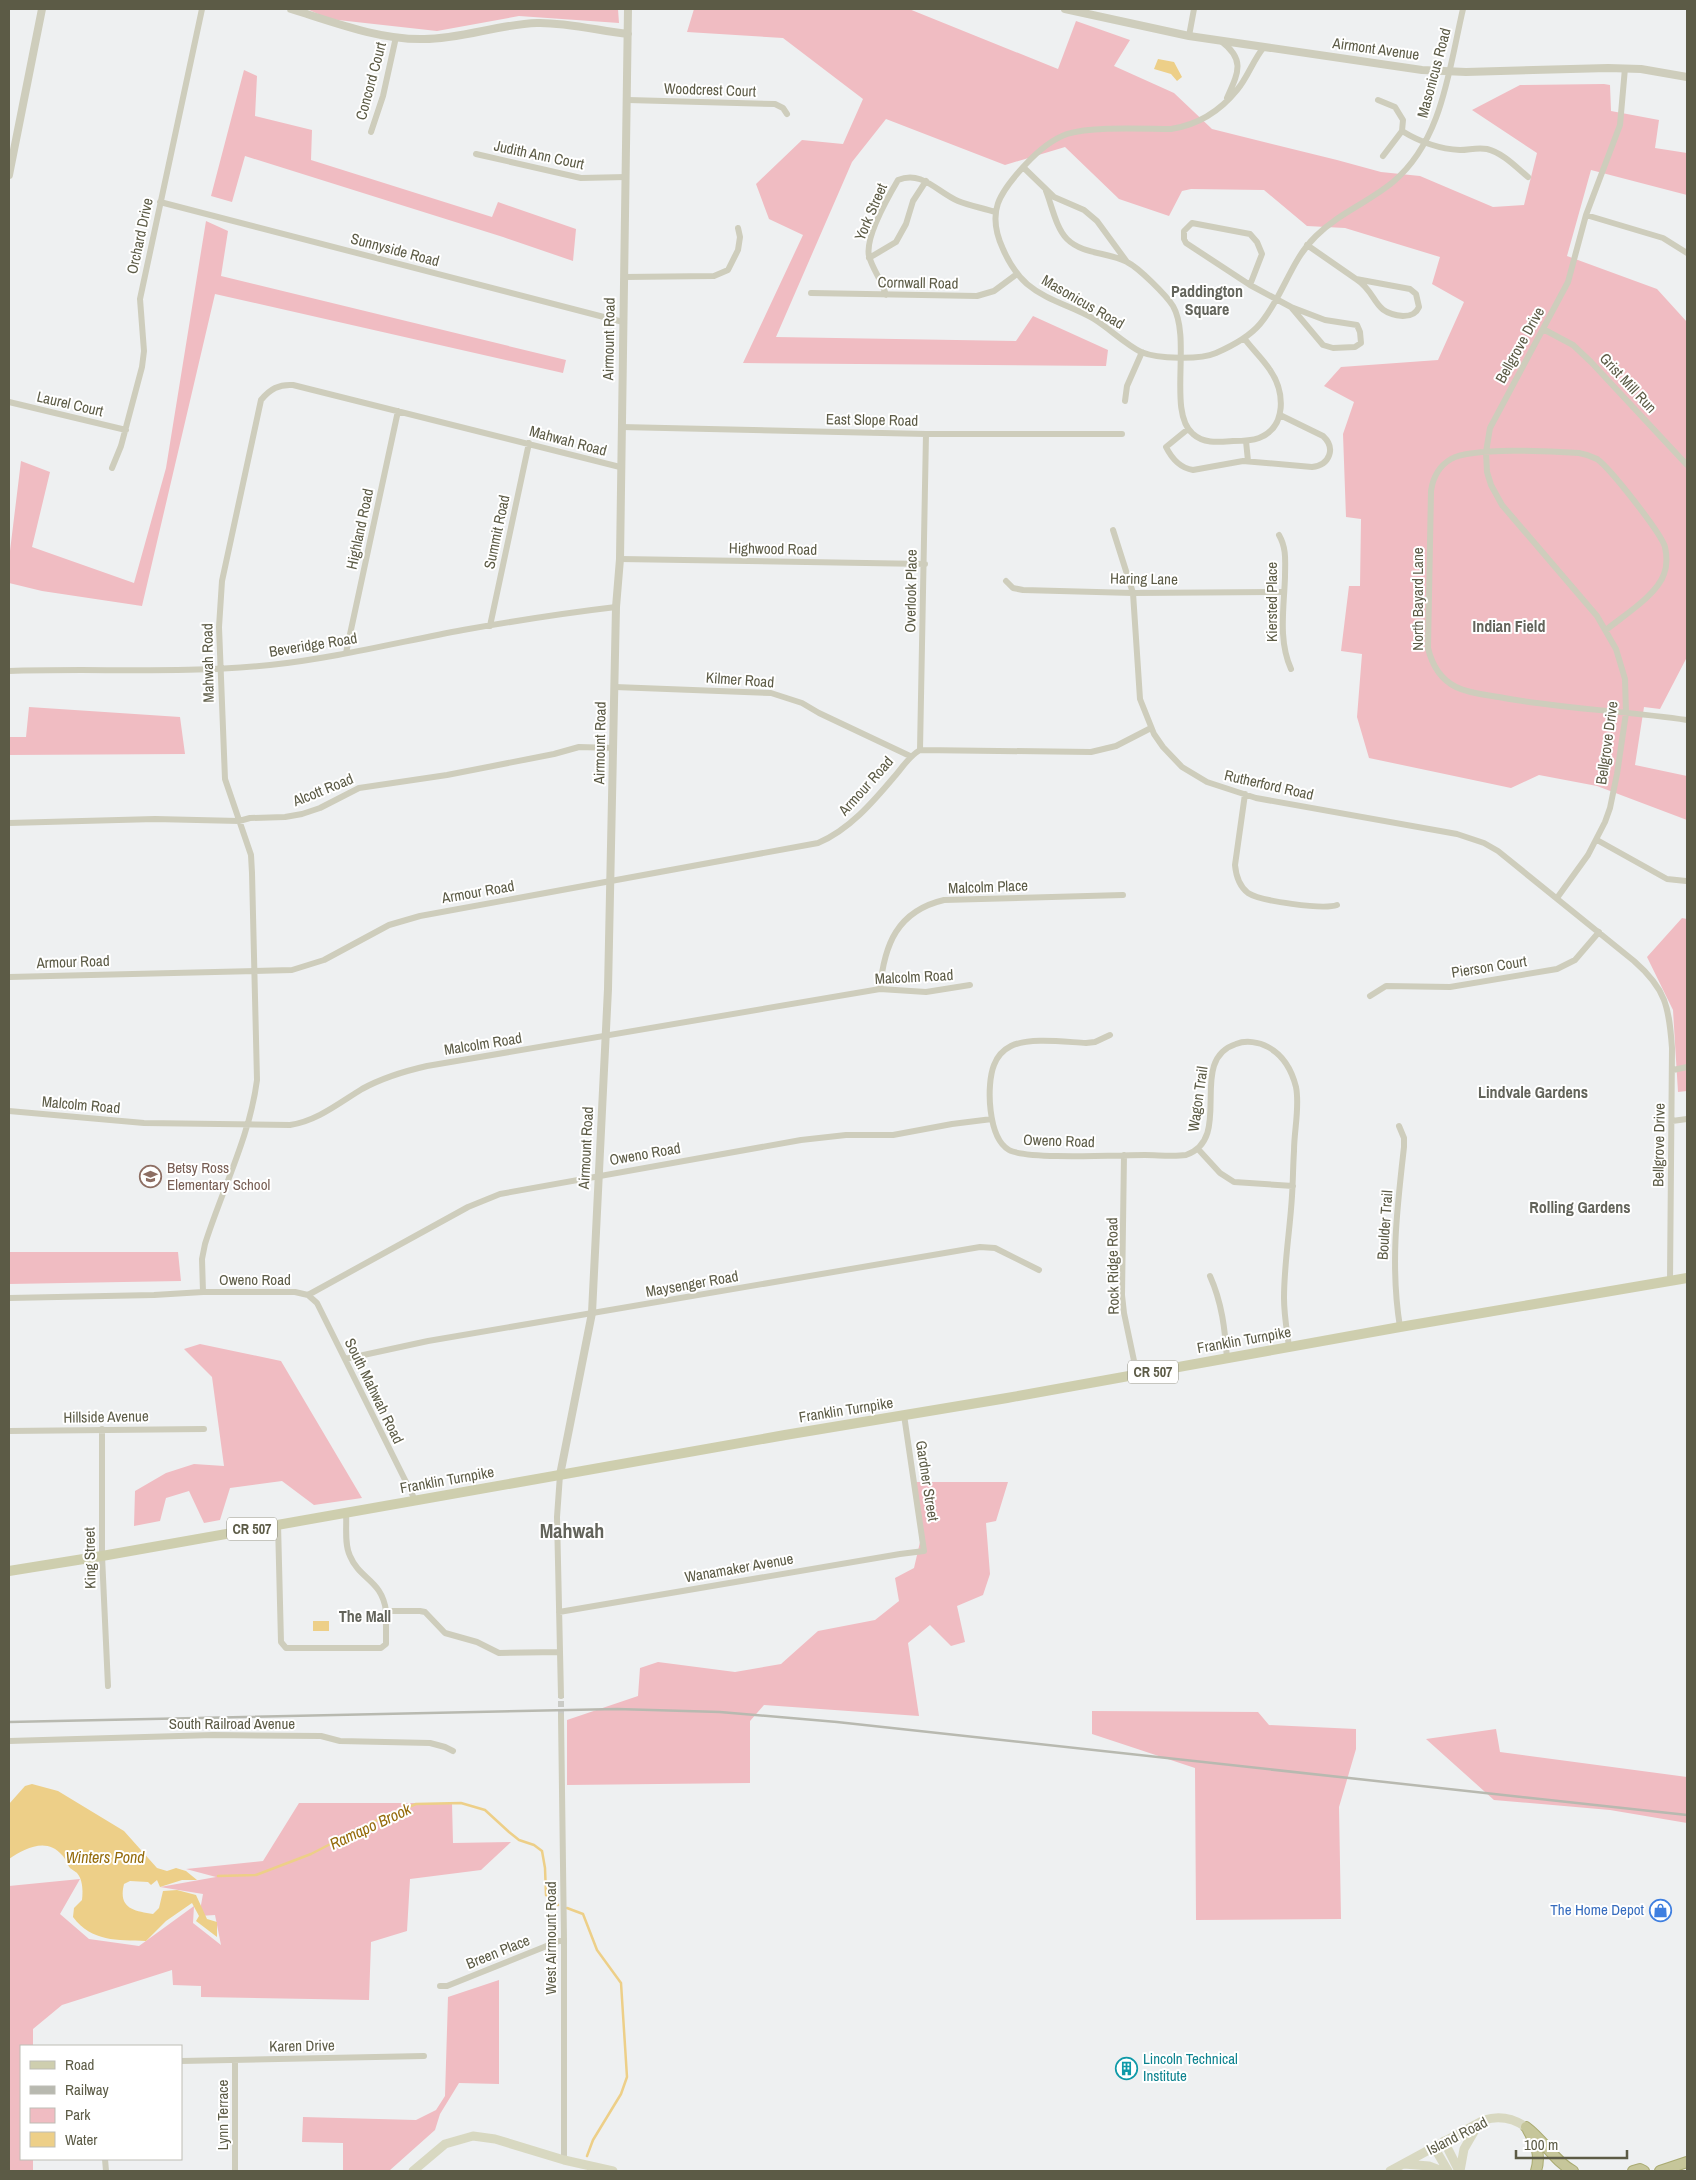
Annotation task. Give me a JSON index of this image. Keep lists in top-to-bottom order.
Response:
{
  "streets": {
    "main road": ["Franklin Turnpike", "CR 507", "Island Road"],
    "street": [
      "Airmont Avenue",
      "Masonicus Road",
      "Concord Court",
      "Woodcrest Court",
      "Judith Ann Court",
      "York Street",
      "Orchard Drive",
      "Sunnyside Road",
      "Cornwall Road",
      "Airmount Road",
      "Bellgrove Drive",
      "Grist Mill Run",
      "Laurel Court",
      "East Slope Road",
      "Mahwah Road",
      "Highland Road",
      "Summit Road",
      "Highwood Road",
      "Haring Lane",
      "Overlook Place",
      "North Bayard Lane",
      "Kiersted Place",
      "Beveridge Road",
      "Kilmer Road",
      "Rutherford Road",
      "Armour Road",
      "Alcott Road",
      "Malcolm Place",
      "Pierson Court",
      "Malcolm Road",
      "Wagon Trail",
      "Oweno Road",
      "Boulder Trail",
      "Rock Ridge Road",
      "Maysenger Road",
      "South Mahwah Road",
      "Hillside Avenue",
      "Gardner Street",
      "King Street",
      "Wanamaker Avenue",
      "South Railroad Avenue",
      "West Airmount Road",
      "Breen Place",
      "Karen Drive",
      "Lynn Terrace"
    ]
  },
  "crossings": [
    ["Airmont Avenue", "Masonicus Road"],
    ["Airmont Avenue", "Bellgrove Drive"],
    ["Masonicus Road", "York Street"],
    ["Masonicus Road", "Cornwall Road"],
    ["Woodcrest Court", "Airmount Road"],
    ["Judith Ann Court", "Airmount Road"],
    ["York Street", "Cornwall Road"],
    ["Orchard Drive", "Sunnyside Road"],
    ["Orchard Drive", "Laurel Court"],
    ["Sunnyside Road", "Airmount Road"],
    ["Airmount Road", "East Slope Road"],
    ["Airmount Road", "Mahwah Road"],
    ["Airmount Road", "Highwood Road"],
    ["Airmount Road", "Beveridge Road"],
    ["Airmount Road", "Kilmer Road"],
    ["Airmount Road", "Armour Road"],
    ["Airmount Road", "Alcott Road"],
    ["Airmount Road", "Malcolm Road"],
    ["Airmount Road", "Oweno Road"],
    ["Airmount Road", "Maysenger Road"],
    ["Airmount Road", "Franklin Turnpike"],
    ["Bellgrove Drive", "Grist Mill Run"],
    ["Bellgrove Drive", "North Bayard Lane"],
    ["Bellgrove Drive", "Rutherford Road"],
    ["Bellgrove Drive", "Pierson Court"],
    ["Bellgrove Drive", "Franklin Turnpike"],
    ["East Slope Road", "Overlook Place"],
    ["Mahwah Road", "Highland Road"],
    ["Mahwah Road", "Summit Road"],
    ["Mahwah Road", "Beveridge Road"],
    ["Mahwah Road", "Armour Road"],
    ["Mahwah Road", "Alcott Road"],
    ["Mahwah Road", "Malcolm Road"],
    ["Mahwah Road", "Oweno Road"],
    ["Highland Road", "Beveridge Road"],
    ["Summit Road", "Beveridge Road"],
    ["Highwood Road", "Overlook Place"],
    ["Haring Lane", "Kiersted Place"],
    ["Haring Lane", "Rutherford Road"],
    ["Overlook Place", "Armour Road"],
    ["Kilmer Road", "Armour Road"],
    ["Malcolm Place", "Malcolm Road"],
    ["Wagon Trail", "Oweno Road"],
    ["Wagon Trail", "Franklin Turnpike"],
    ["Oweno Road", "Rock Ridge Road"],
    ["Oweno Road", "South Mahwah Road"],
    ["Boulder Trail", "Franklin Turnpike"],
    ["Rock Ridge Road", "Franklin Turnpike"],
    ["Maysenger Road", "South Mahwah Road"],
    ["Franklin Turnpike", "South Mahwah Road"],
    ["Franklin Turnpike", "Gardner Street"],
    ["Franklin Turnpike", "King Street"],
    ["Hillside Avenue", "King Street"],
    ["Gardner Street", "Wanamaker Avenue"],
    ["West Airmount Road", "Breen Place"],
    ["Karen Drive", "Lynn Terrace"]
  ],
  "districts": [
    "Paddington Square",
    "Indian Field",
    "Lindvale Gardens",
    "Rolling Gardens",
    "Mahwah",
    "The Mall"
  ],
  "water": ["Ramapo Brook", "Winters Pond"],
  "places": {
    "school or university": ["Betsy Ross Elementary School"],
    "shop": ["The Home Depot"],
    "building": ["Lincoln Technical Institute"]
  },
  "legend": [
    "Road",
    "Railway",
    "Park",
    "Water"
  ],
  "scale_bar": "100 m"
}
